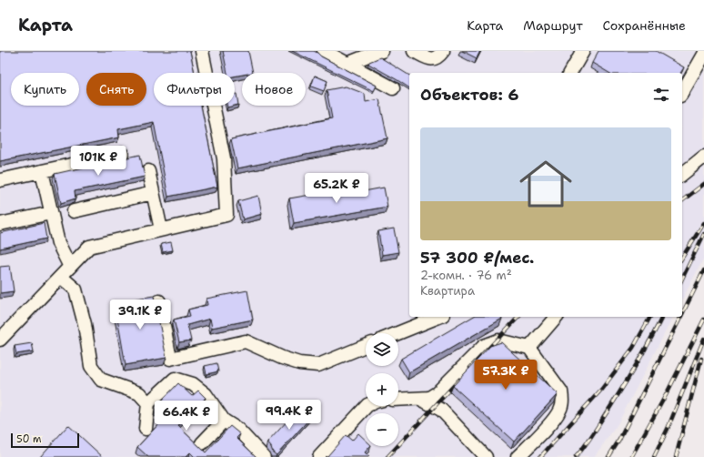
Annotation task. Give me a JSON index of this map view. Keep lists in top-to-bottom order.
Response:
{
  "scale_bar": "50 m",
  "page": {
    "header": "Карта",
    "nav": ["Карта", "Маршрут", "Сохранённые"],
    "chip": [
      "Купить",
      "Снять",
      "Фильтры",
      "Новое"
    ],
    "heading": "Объектов: 6",
    "list": [
      {
        "name": "57 300 ₽/мес.",
        "note": "2-комн. · 76 m² · Квартира"
      }
    ],
    "price": [
      "101K ₽",
      "65.2K ₽",
      "39.1K ₽",
      "57.3K ₽",
      "99.4K ₽",
      "66.4K ₽"
    ],
    "map_buttons": ["+", "−"],
    "scale": "50 m"
  }
}
